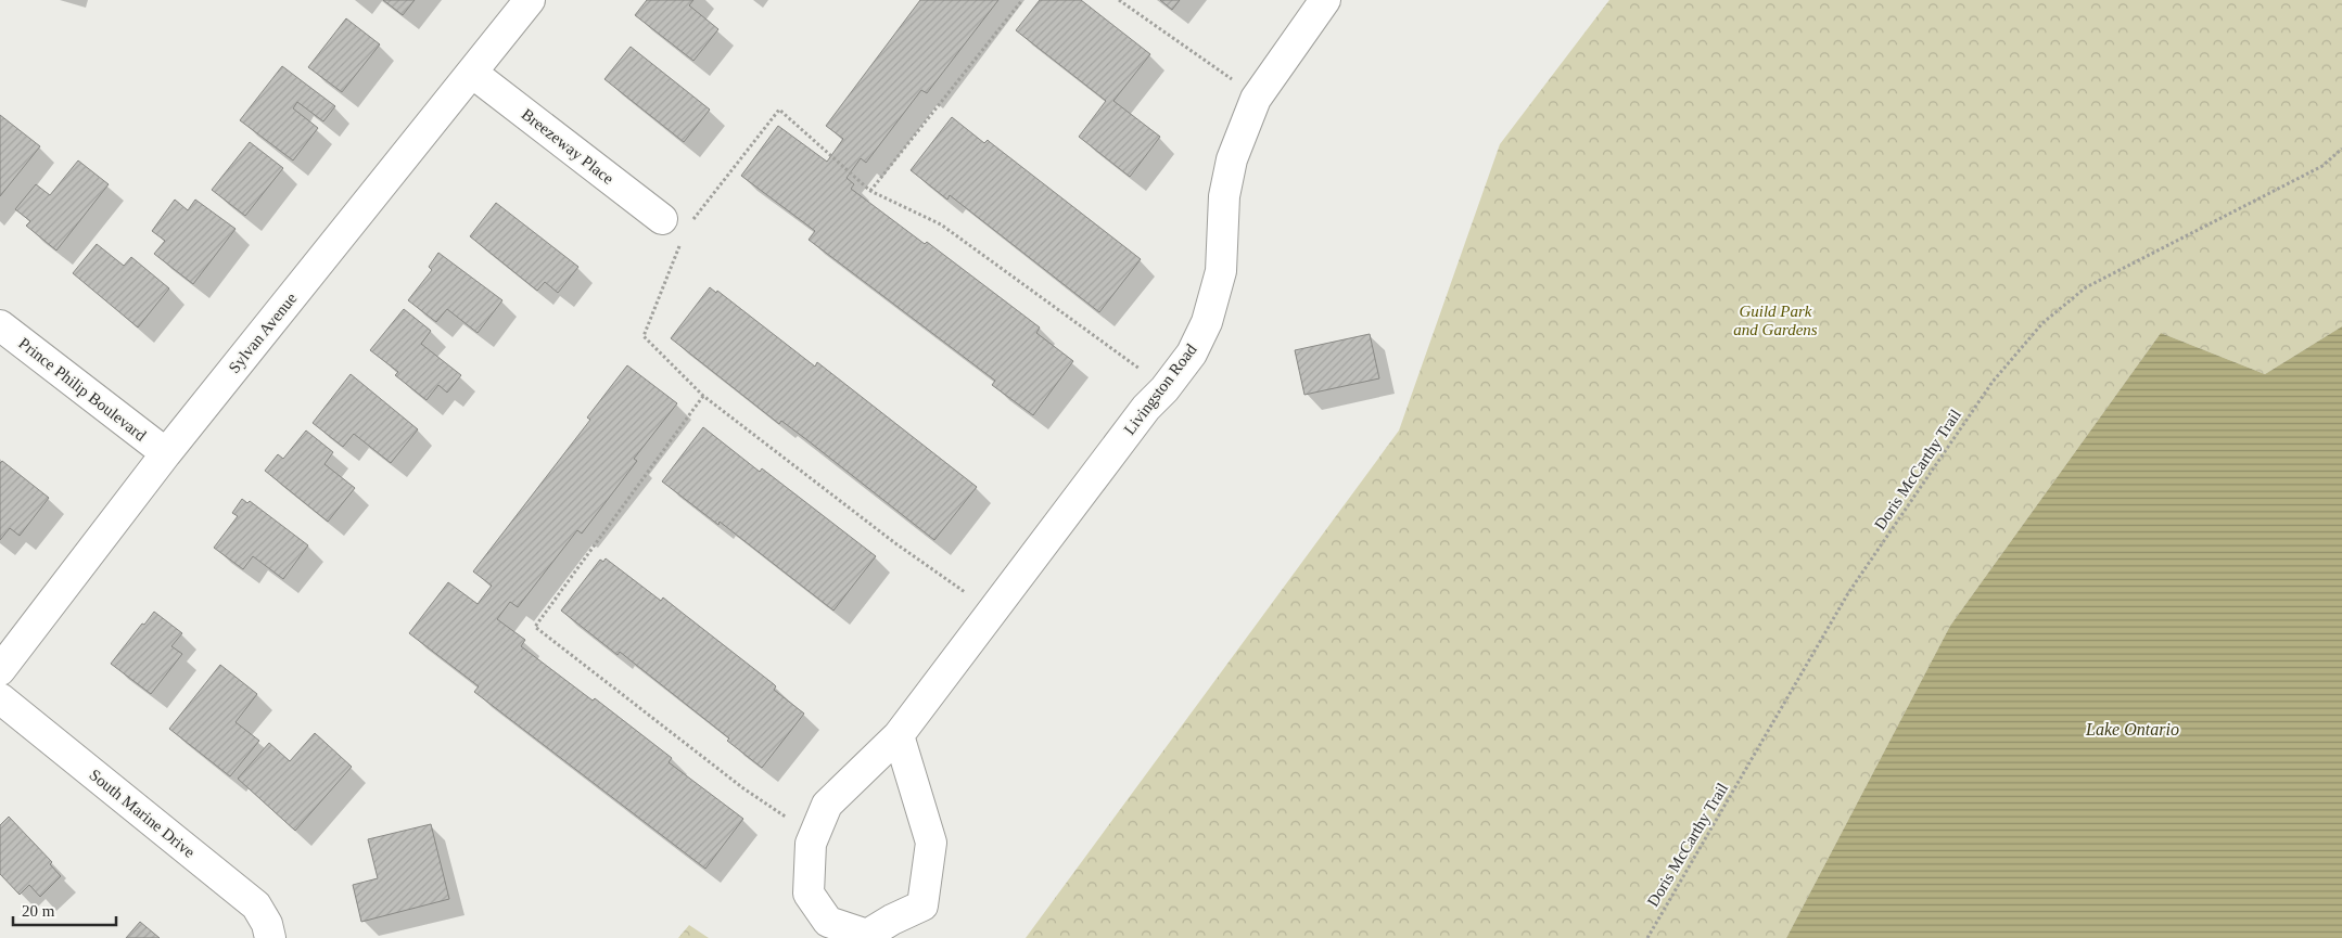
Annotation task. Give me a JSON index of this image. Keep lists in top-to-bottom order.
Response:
{
  "streets": {
    "street": [
      "Breezeway Place",
      "Sylvan Avenue",
      "Prince Philip Boulevard",
      "Livingston Road",
      "South Marine Drive"
    ],
    "path": ["Doris McCarthy Trail"]
  },
  "crossings": [
    ["Breezeway Place", "Sylvan Avenue"],
    ["Sylvan Avenue", "Prince Philip Boulevard"]
  ],
  "water": ["Lake Ontario"],
  "parks": ["Guild Park and Gardens"],
  "scale_bar": "20 m"
}
